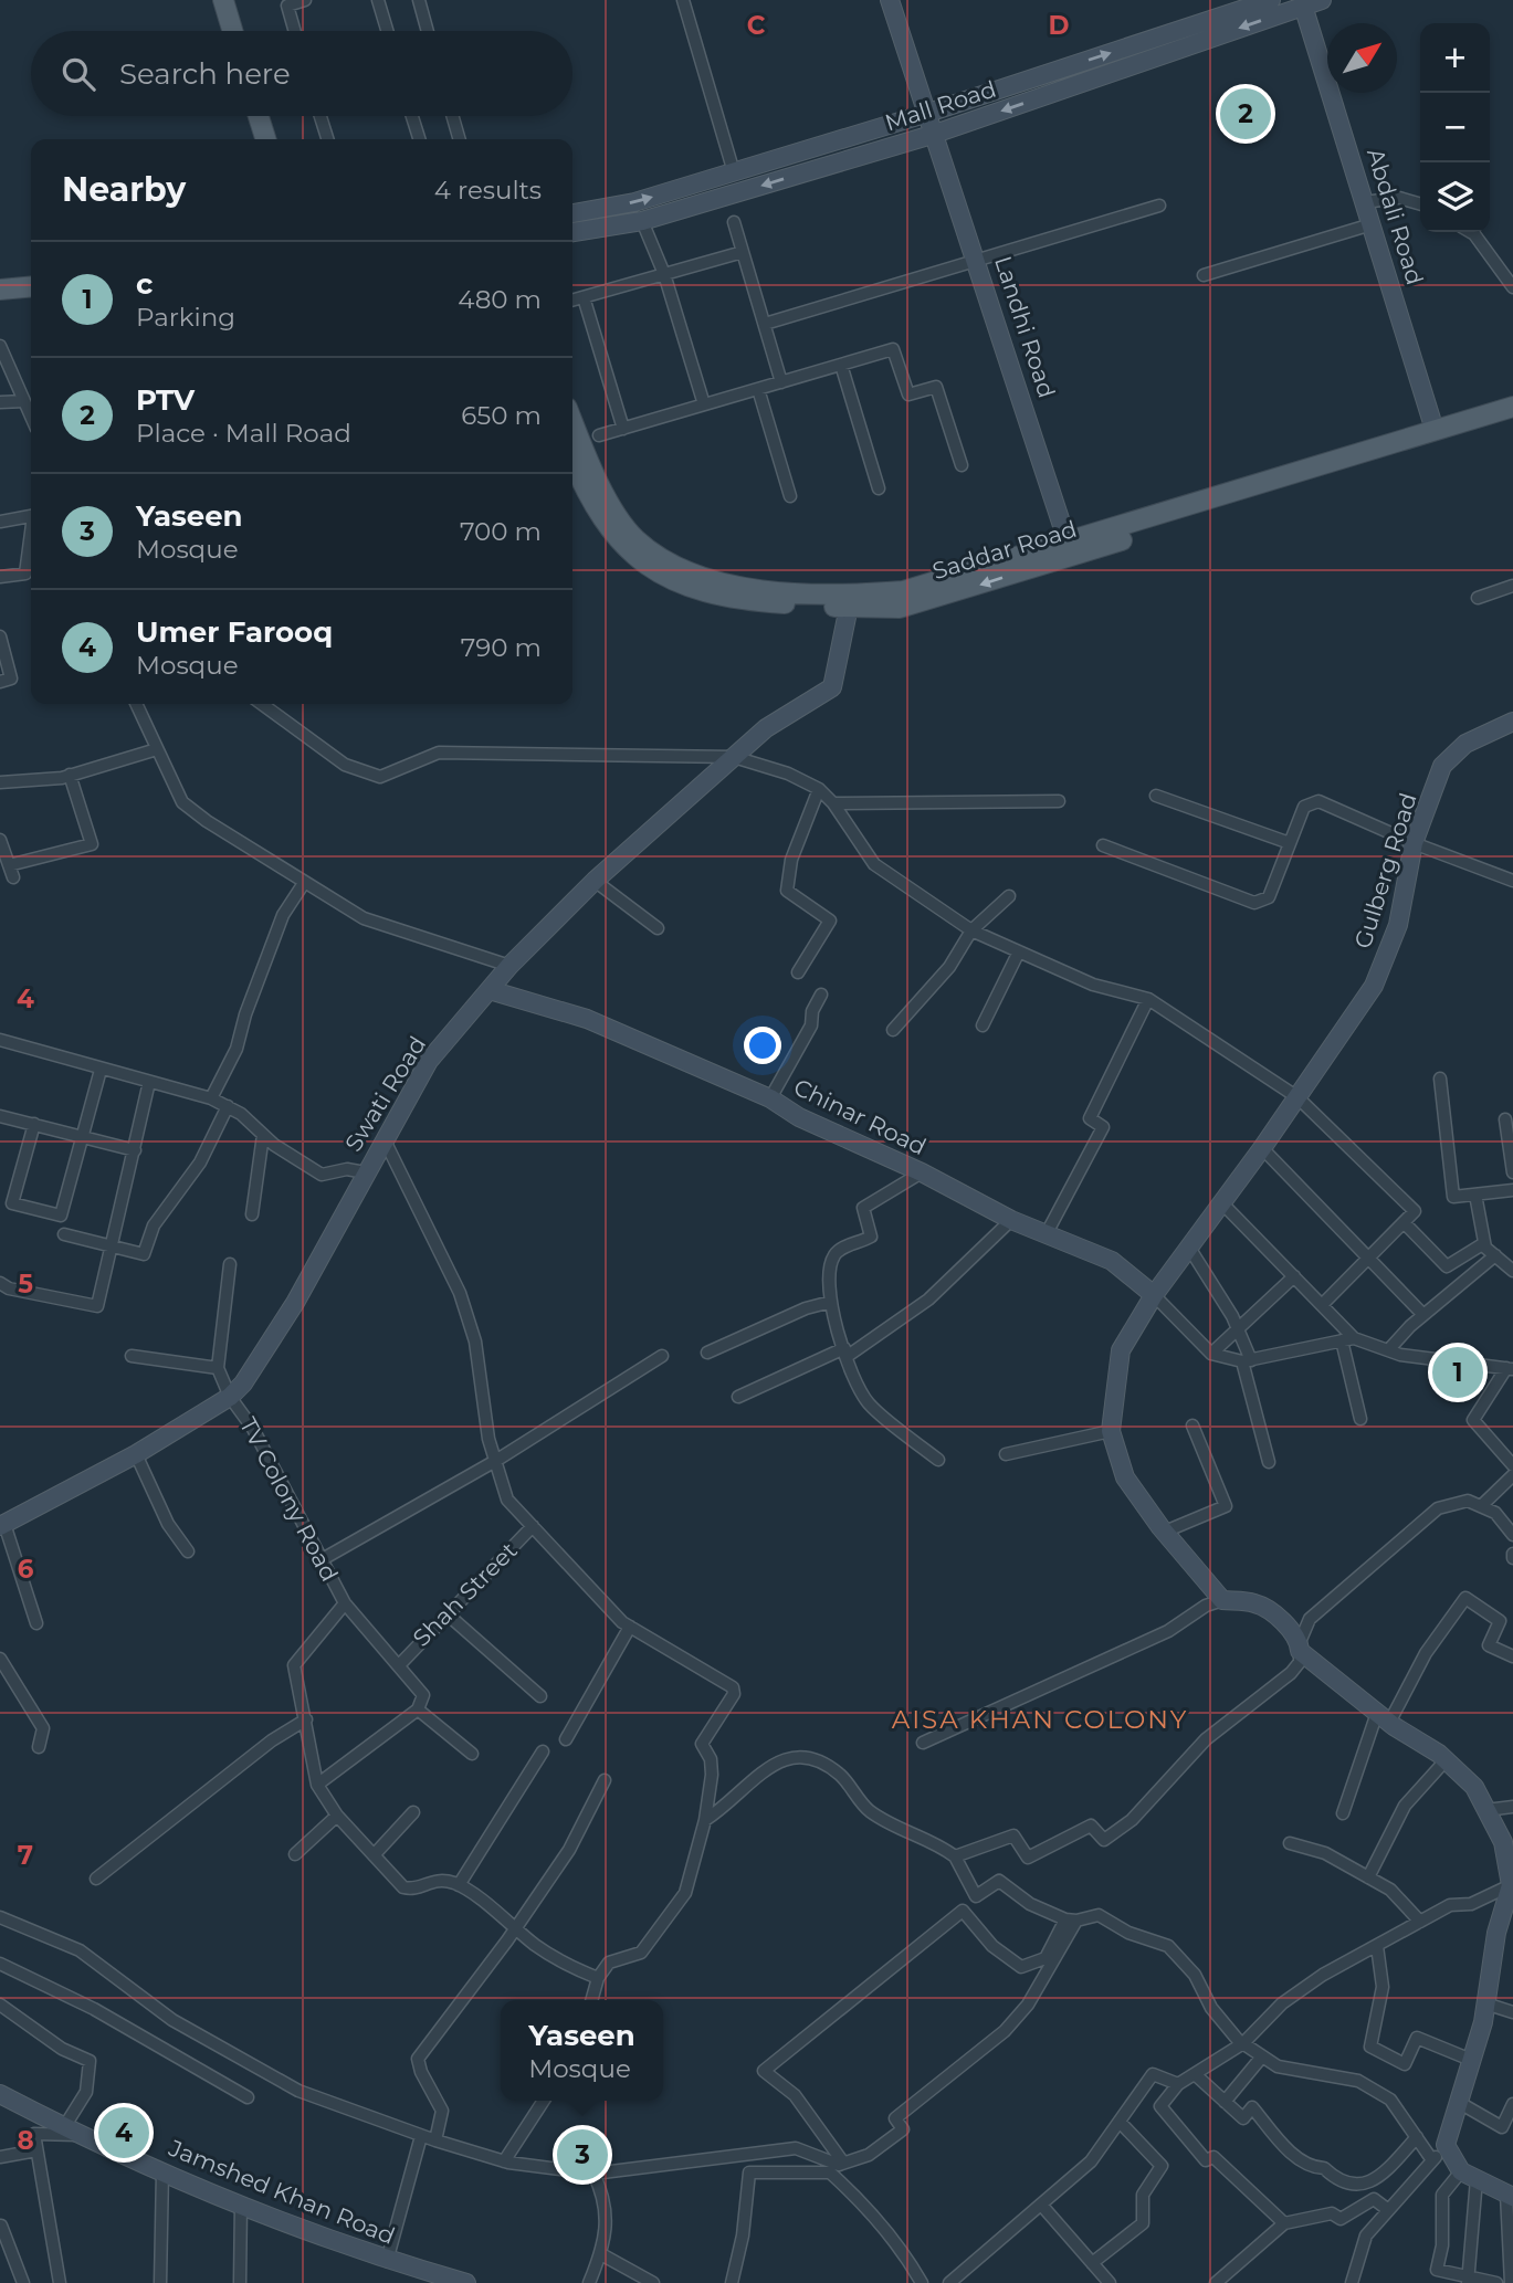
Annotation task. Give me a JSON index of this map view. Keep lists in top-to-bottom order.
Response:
{
  "streets": {
    "main road": ["Saddar Road"],
    "street": [
      "Mall Road",
      "Abdali Road",
      "Landhi Road",
      "Gulberg Road",
      "Swati Road",
      "Chinar Road",
      "TV Colony Road",
      "Shah Street",
      "Jamshed Khan Road"
    ]
  },
  "crossings": [
    ["Mall Road", "Abdali Road"],
    ["Mall Road", "Landhi Road"],
    ["Abdali Road", "Saddar Road"],
    ["Landhi Road", "Saddar Road"],
    ["Saddar Road", "Swati Road"],
    ["Gulberg Road", "Chinar Road"],
    ["Swati Road", "Chinar Road"],
    ["Swati Road", "TV Colony Road"],
    ["TV Colony Road", "Shah Street"]
  ],
  "districts": ["AISA KHAN COLONY"],
  "north": "top right",
  "page": {
    "map_buttons": ["+", "−"],
    "search": "Search here",
    "pins": [
      "2",
      "1",
      "4",
      "3"
    ],
    "heading": ["Nearby", "4 results"],
    "list": [
      {
        "mark": "1",
        "name": "c",
        "note": "Parking",
        "value": "480 m"
      },
      {
        "mark": "2",
        "name": "PTV",
        "note": "Place · Mall Road",
        "value": "650 m"
      },
      {
        "mark": "3",
        "name": "Yaseen",
        "note": "Mosque",
        "value": "700 m"
      },
      {
        "mark": "4",
        "name": "Umer Farooq",
        "note": "Mosque",
        "value": "790 m"
      }
    ],
    "popup": ["Yaseen", "Mosque"]
  },
  "grid": {
    "columns": ["C", "D"],
    "rows": [
      "4",
      "5",
      "6",
      "7",
      "8"
    ]
  }
}
